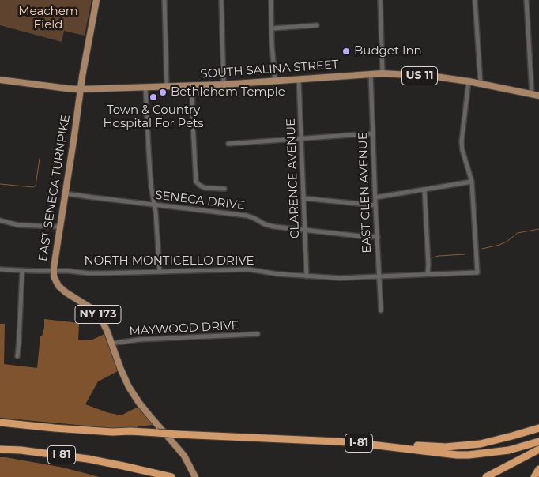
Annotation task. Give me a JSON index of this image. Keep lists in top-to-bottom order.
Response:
{
  "streets": {
    "highway": ["I-81", "I 81"],
    "main road": [
      "SOUTH SALINA STREET",
      "US 11",
      "EAST SENECA TURNPIKE",
      "NY 173"
    ],
    "street": [
      "CLARENCE AVENUE",
      "EAST GLEN AVENUE",
      "SENECA DRIVE",
      "NORTH MONTICELLO DRIVE",
      "MAYWOOD DRIVE"
    ]
  },
  "crossings": [
    ["SOUTH SALINA STREET", "CLARENCE AVENUE"],
    ["SOUTH SALINA STREET", "EAST SENECA TURNPIKE"],
    ["SOUTH SALINA STREET", "EAST GLEN AVENUE"],
    ["CLARENCE AVENUE", "SENECA DRIVE"],
    ["CLARENCE AVENUE", "NORTH MONTICELLO DRIVE"],
    ["EAST SENECA TURNPIKE", "SENECA DRIVE"],
    ["EAST SENECA TURNPIKE", "NORTH MONTICELLO DRIVE"],
    ["EAST SENECA TURNPIKE", "MAYWOOD DRIVE"],
    ["EAST GLEN AVENUE", "SENECA DRIVE"],
    ["EAST GLEN AVENUE", "NORTH MONTICELLO DRIVE"],
    ["I-81", "I 81"]
  ],
  "parks": ["Meachem Field"],
  "places": ["Budget Inn", "Bethlehem Temple", "Town & Country Hospital For Pets"]
}
